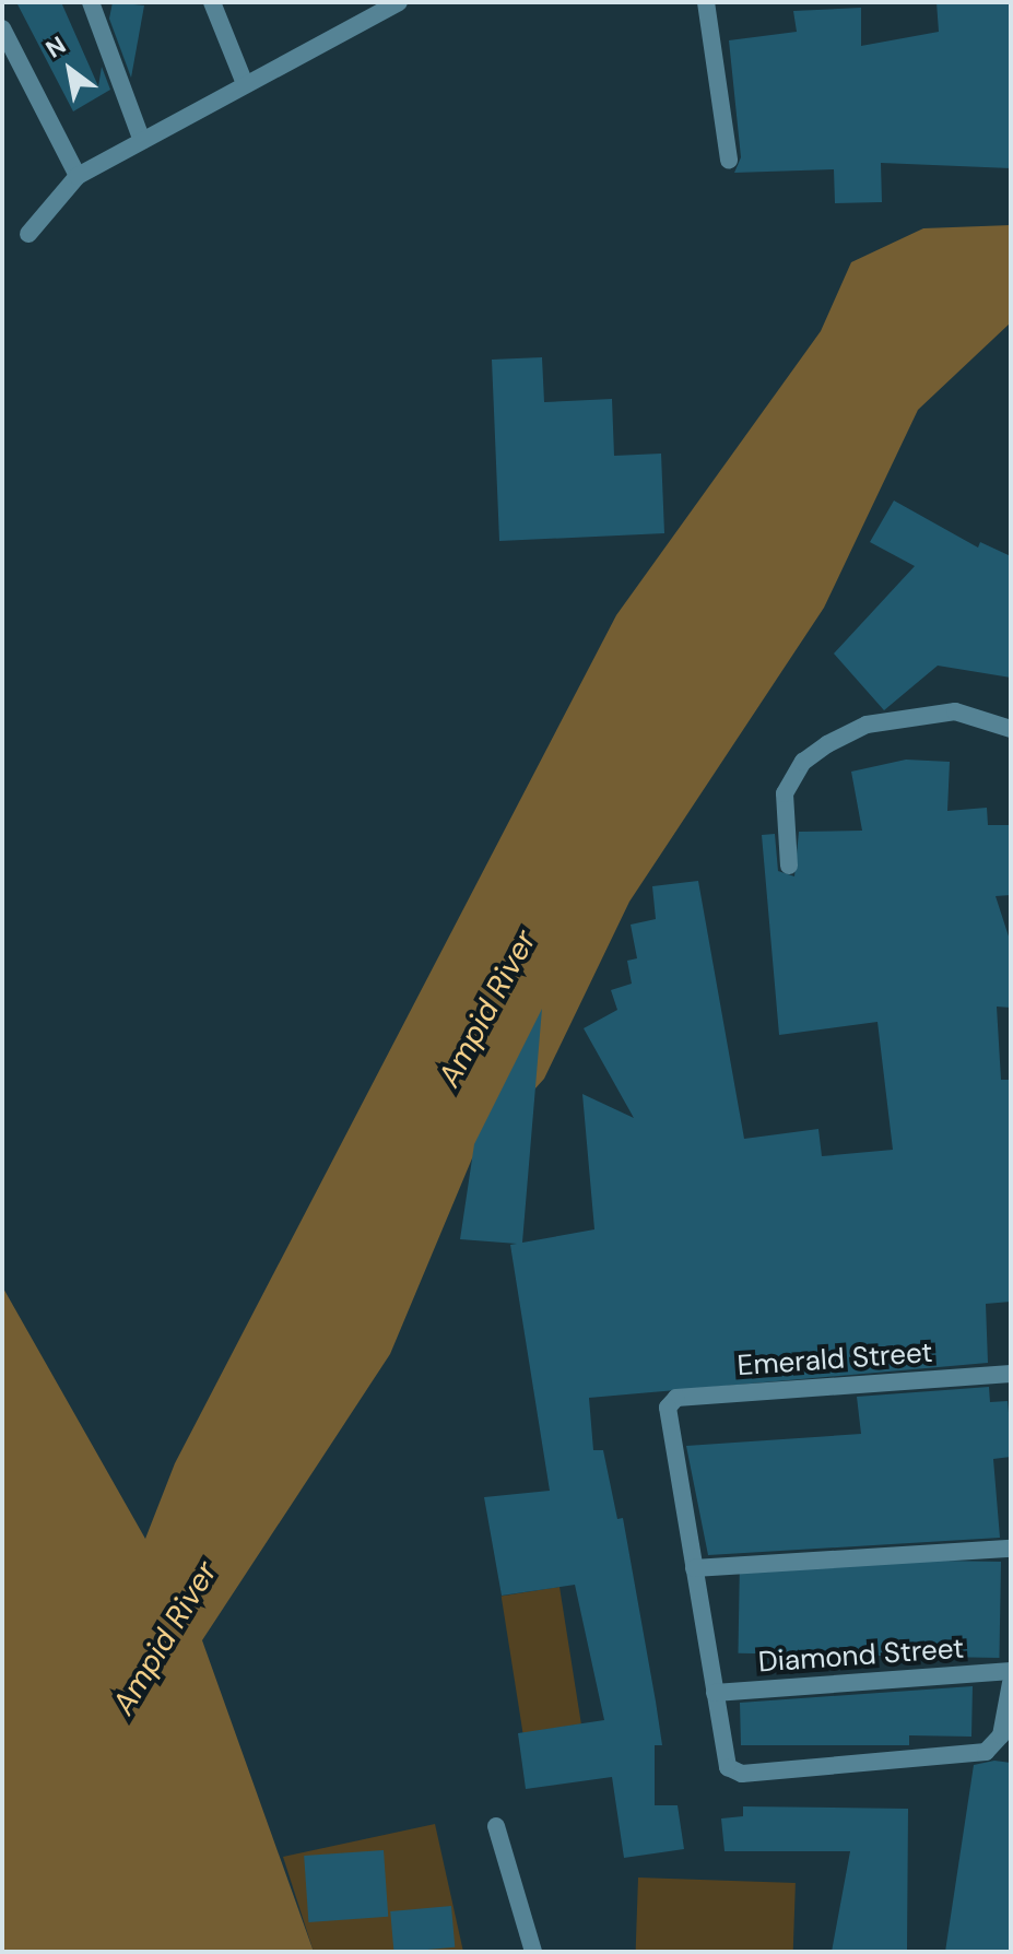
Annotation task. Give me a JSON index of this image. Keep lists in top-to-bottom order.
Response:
{
  "streets": {
    "street": ["Emerald Street", "Diamond Street"]
  },
  "water": ["Ampid River"],
  "north": "top left"
}
